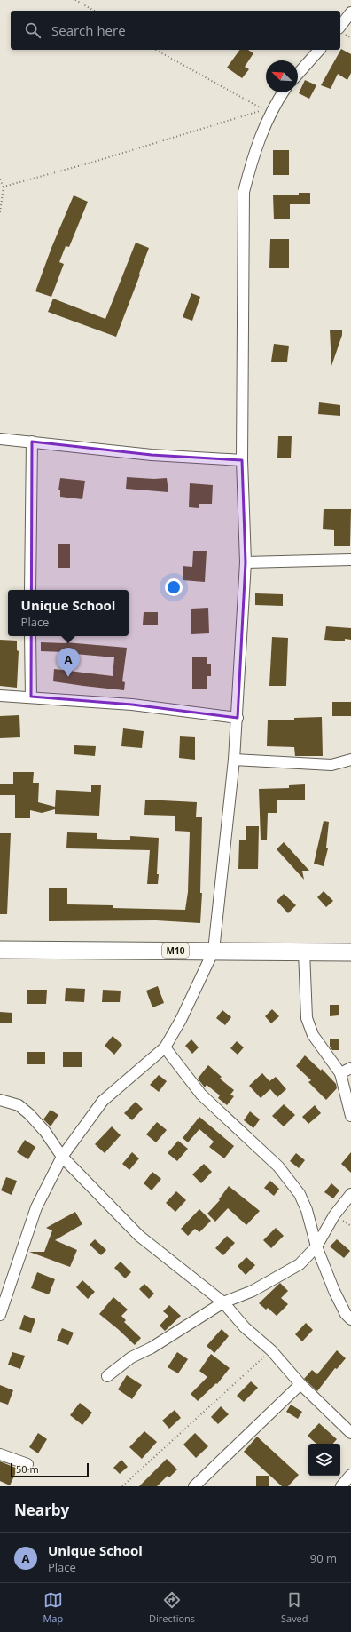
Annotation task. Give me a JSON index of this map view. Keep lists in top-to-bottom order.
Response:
{
  "streets": {
    "main road": ["M10"]
  },
  "scale_bar": "50 m",
  "north": "top left",
  "page": {
    "search": "Search here",
    "popup": ["Unique School", "Place"],
    "pins": "A",
    "scale": "50 m",
    "heading": "Nearby",
    "list": [
      {
        "mark": "A",
        "name": "Unique School",
        "note": "Place",
        "value": "90 m"
      }
    ],
    "nav": ["Map", "Directions", "Saved"]
  }
}
